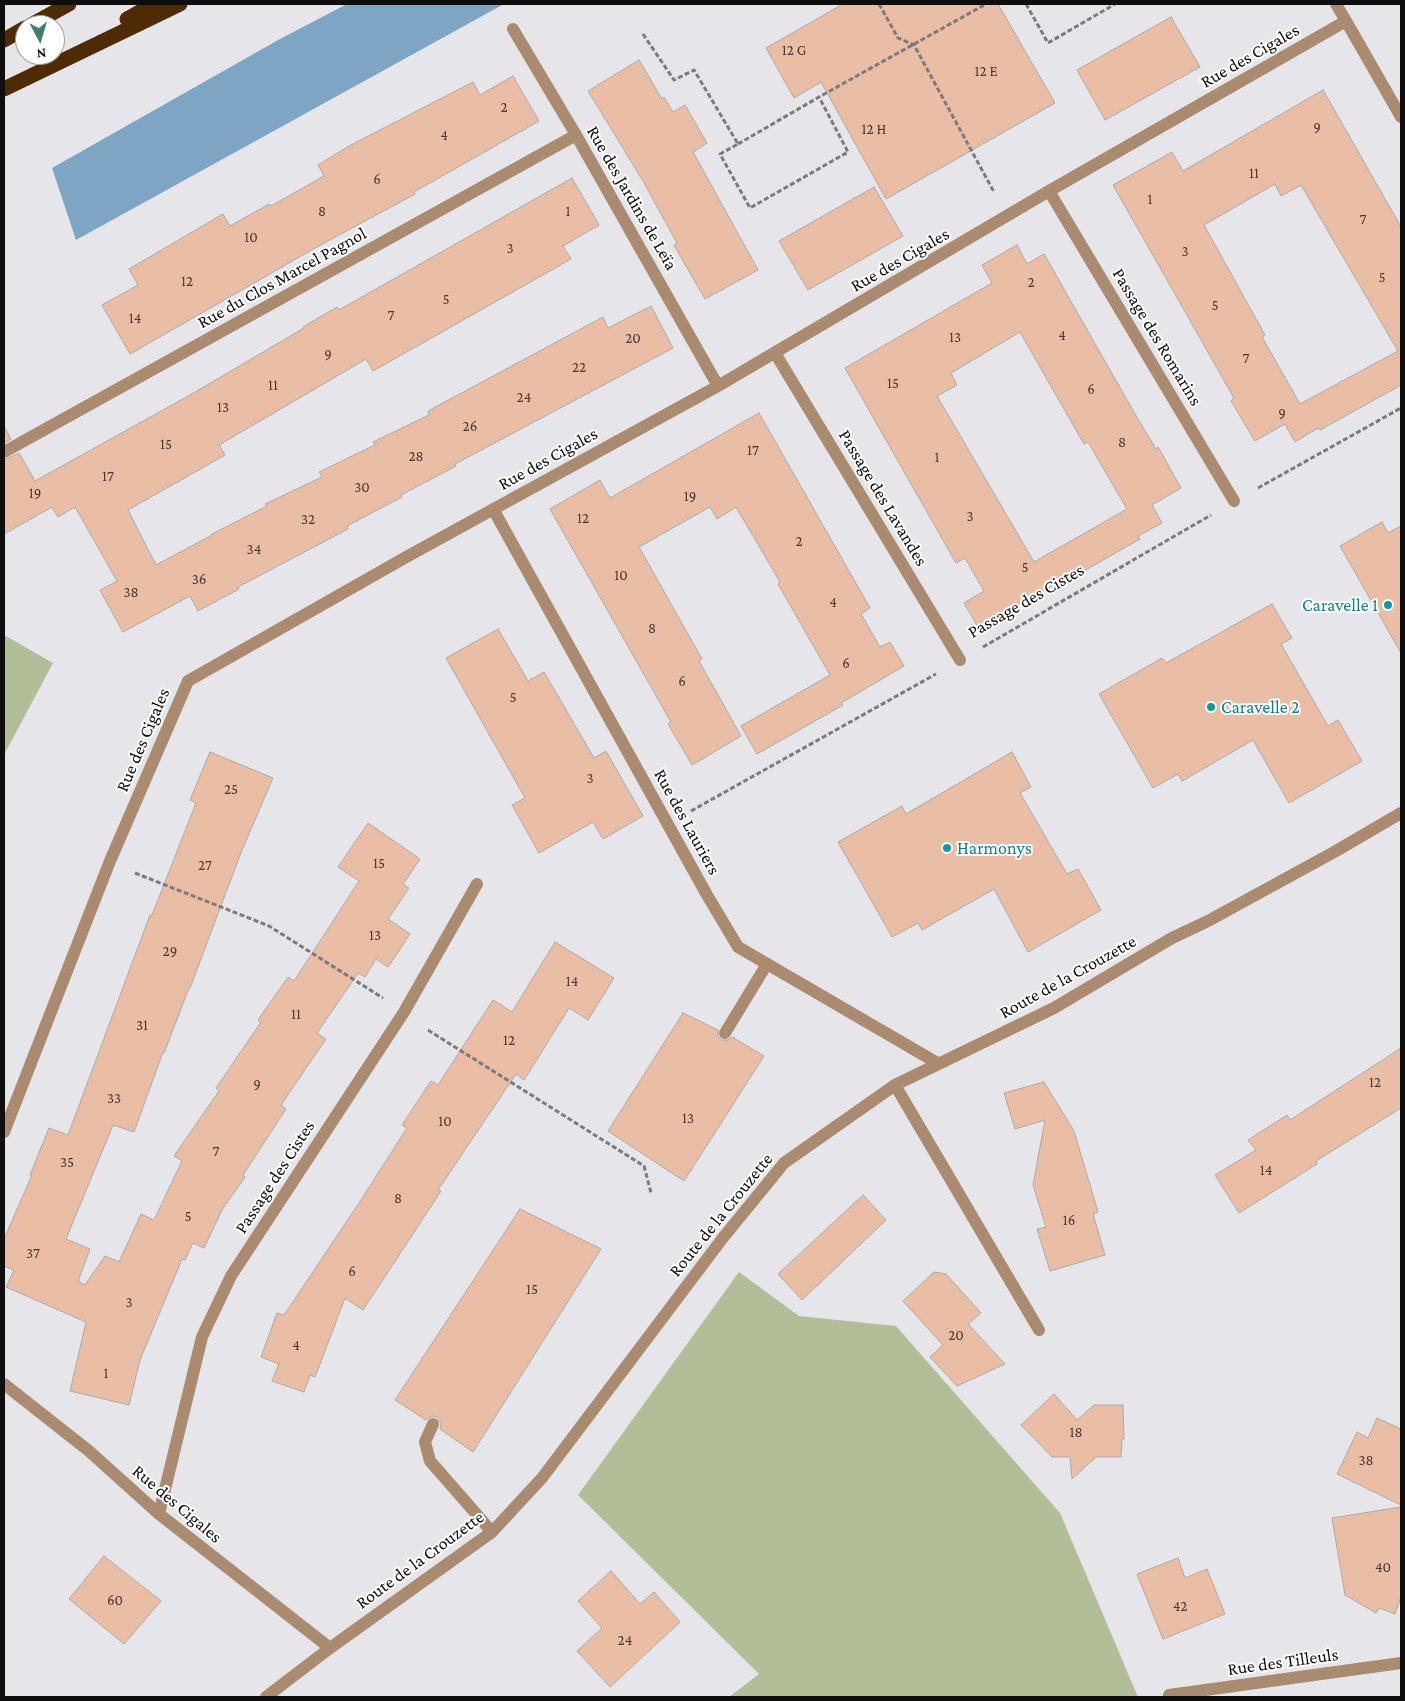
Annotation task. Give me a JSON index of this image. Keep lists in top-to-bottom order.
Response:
{
  "streets": {
    "street": [
      "Rue des Cigales",
      "Rue des Jardins de Leïa",
      "Rue du Clos Marcel Pagnol",
      "Passage des Romarins",
      "Passage des Lavandes",
      "Passage des Cistes",
      "Rue des Lauriers",
      "Route de la Crouzette",
      "Rue des Tilleuls"
    ]
  },
  "crossings": [
    ["Rue des Cigales", "Rue des Jardins de Leïa"],
    ["Rue des Cigales", "Passage des Romarins"],
    ["Rue des Cigales", "Passage des Lavandes"],
    ["Rue des Cigales", "Passage des Cistes"],
    ["Rue des Cigales", "Rue des Lauriers"],
    ["Rue des Cigales", "Route de la Crouzette"],
    ["Rue des Jardins de Leïa", "Rue du Clos Marcel Pagnol"],
    ["Passage des Romarins", "Passage des Cistes"],
    ["Passage des Lavandes", "Passage des Cistes"],
    ["Passage des Cistes", "Rue des Lauriers"],
    ["Rue des Lauriers", "Route de la Crouzette"]
  ],
  "places": ["Caravelle 1", "Caravelle 2", "Harmonys"],
  "house_numbers": [
    "12 G",
    "12 E",
    "2",
    "9",
    "12 H",
    "4",
    "11",
    "6",
    "1",
    "8",
    "1",
    "7",
    "10",
    "3",
    "3",
    "5",
    "12",
    "2",
    "5",
    "5",
    "7",
    "14",
    "4",
    "13",
    "20",
    "9",
    "7",
    "22",
    "15",
    "11",
    "6",
    "24",
    "13",
    "9",
    "26",
    "8",
    "15",
    "17",
    "28",
    "1",
    "17",
    "30",
    "19",
    "19",
    "3",
    "12",
    "32",
    "2",
    "34",
    "5",
    "10",
    "36",
    "38",
    "4",
    "8",
    "6",
    "6",
    "5",
    "3",
    "25",
    "15",
    "27",
    "13",
    "29",
    "14",
    "11",
    "31",
    "12",
    "12",
    "9",
    "33",
    "13",
    "10",
    "7",
    "35",
    "14",
    "8",
    "5",
    "16",
    "37",
    "6",
    "15",
    "3",
    "20",
    "4",
    "1",
    "18",
    "38",
    "40",
    "60",
    "42",
    "24"
  ],
  "north": "bottom"
}
